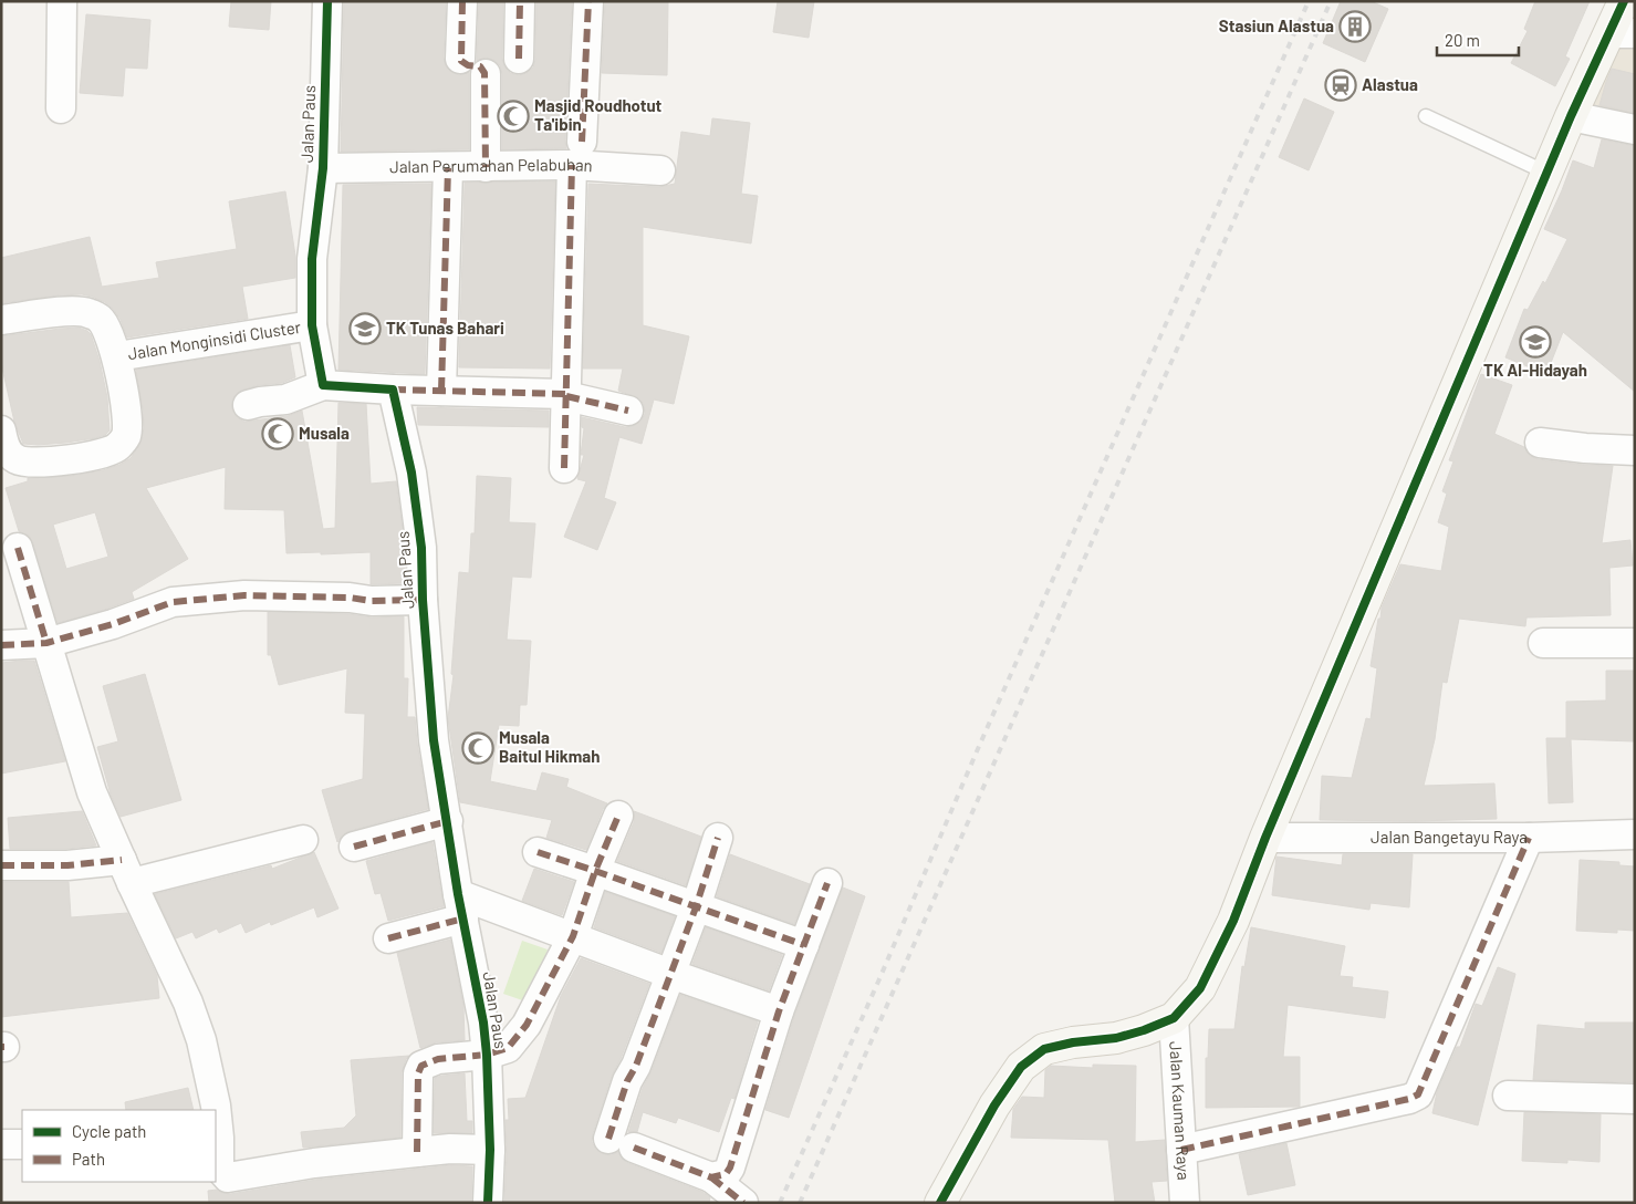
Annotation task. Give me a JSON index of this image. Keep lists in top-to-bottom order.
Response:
{
  "streets": {
    "street": [
      "Jalan Paus",
      "Jalan Perumahan Pelabuhan",
      "Jalan Monginsidi Cluster",
      "Jalan Bangetayu Raya",
      "Jalan Kauman Raya"
    ]
  },
  "crossings": [
    ["Jalan Paus", "Jalan Perumahan Pelabuhan"],
    ["Jalan Paus", "Jalan Monginsidi Cluster"]
  ],
  "places": {
    "building": ["Stasiun Alastua"],
    "station": ["Alastua"],
    "mosque": ["Masjid Roudhotut Ta'ibin", "Musala", "Musala Baitul Hikmah"],
    "school or university": ["TK Tunas Bahari", "TK Al-Hidayah"]
  },
  "legend": ["Cycle path", "Path"],
  "scale_bar": "20 m"
}
